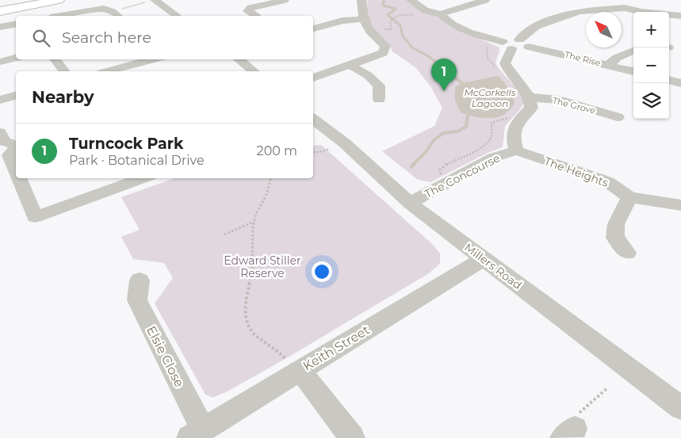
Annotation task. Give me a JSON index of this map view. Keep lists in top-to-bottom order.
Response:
{
  "streets": {
    "street": [
      "The Rise",
      "The Grove",
      "The Heights",
      "The Concourse",
      "Millers Road",
      "Keith Street",
      "Elsie Close"
    ]
  },
  "crossings": [
    ["The Heights", "The Concourse"],
    ["The Concourse", "Millers Road"],
    ["Millers Road", "Keith Street"],
    ["Keith Street", "Elsie Close"]
  ],
  "water": ["McCorkells Lagoon"],
  "parks": ["Edward Stiller Reserve"],
  "north": "top left",
  "page": {
    "map_buttons": ["+", "−"],
    "search": "Search here",
    "pins": "1",
    "heading": "Nearby",
    "list": [
      {
        "mark": "1",
        "name": "Turncock Park",
        "note": "Park · Botanical Drive",
        "value": "200 m"
      }
    ]
  }
}
